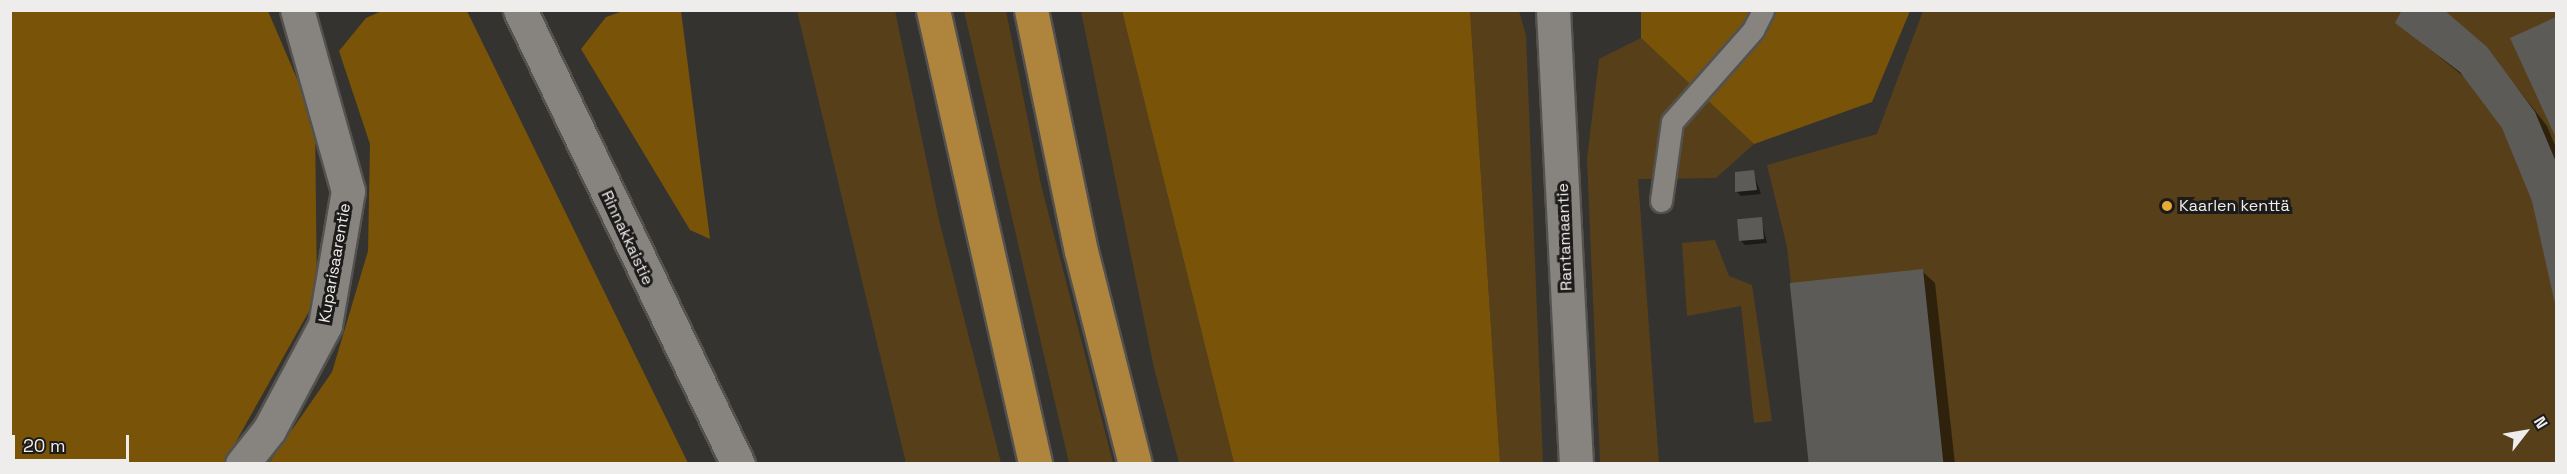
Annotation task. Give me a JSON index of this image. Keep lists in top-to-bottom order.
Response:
{
  "streets": {
    "street": ["Rantamaantie", "Rinnakkaistie", "Kuparisaarentie"]
  },
  "places": ["Kaarlen kenttä"],
  "scale_bar": "20 m",
  "north": "top right"
}
